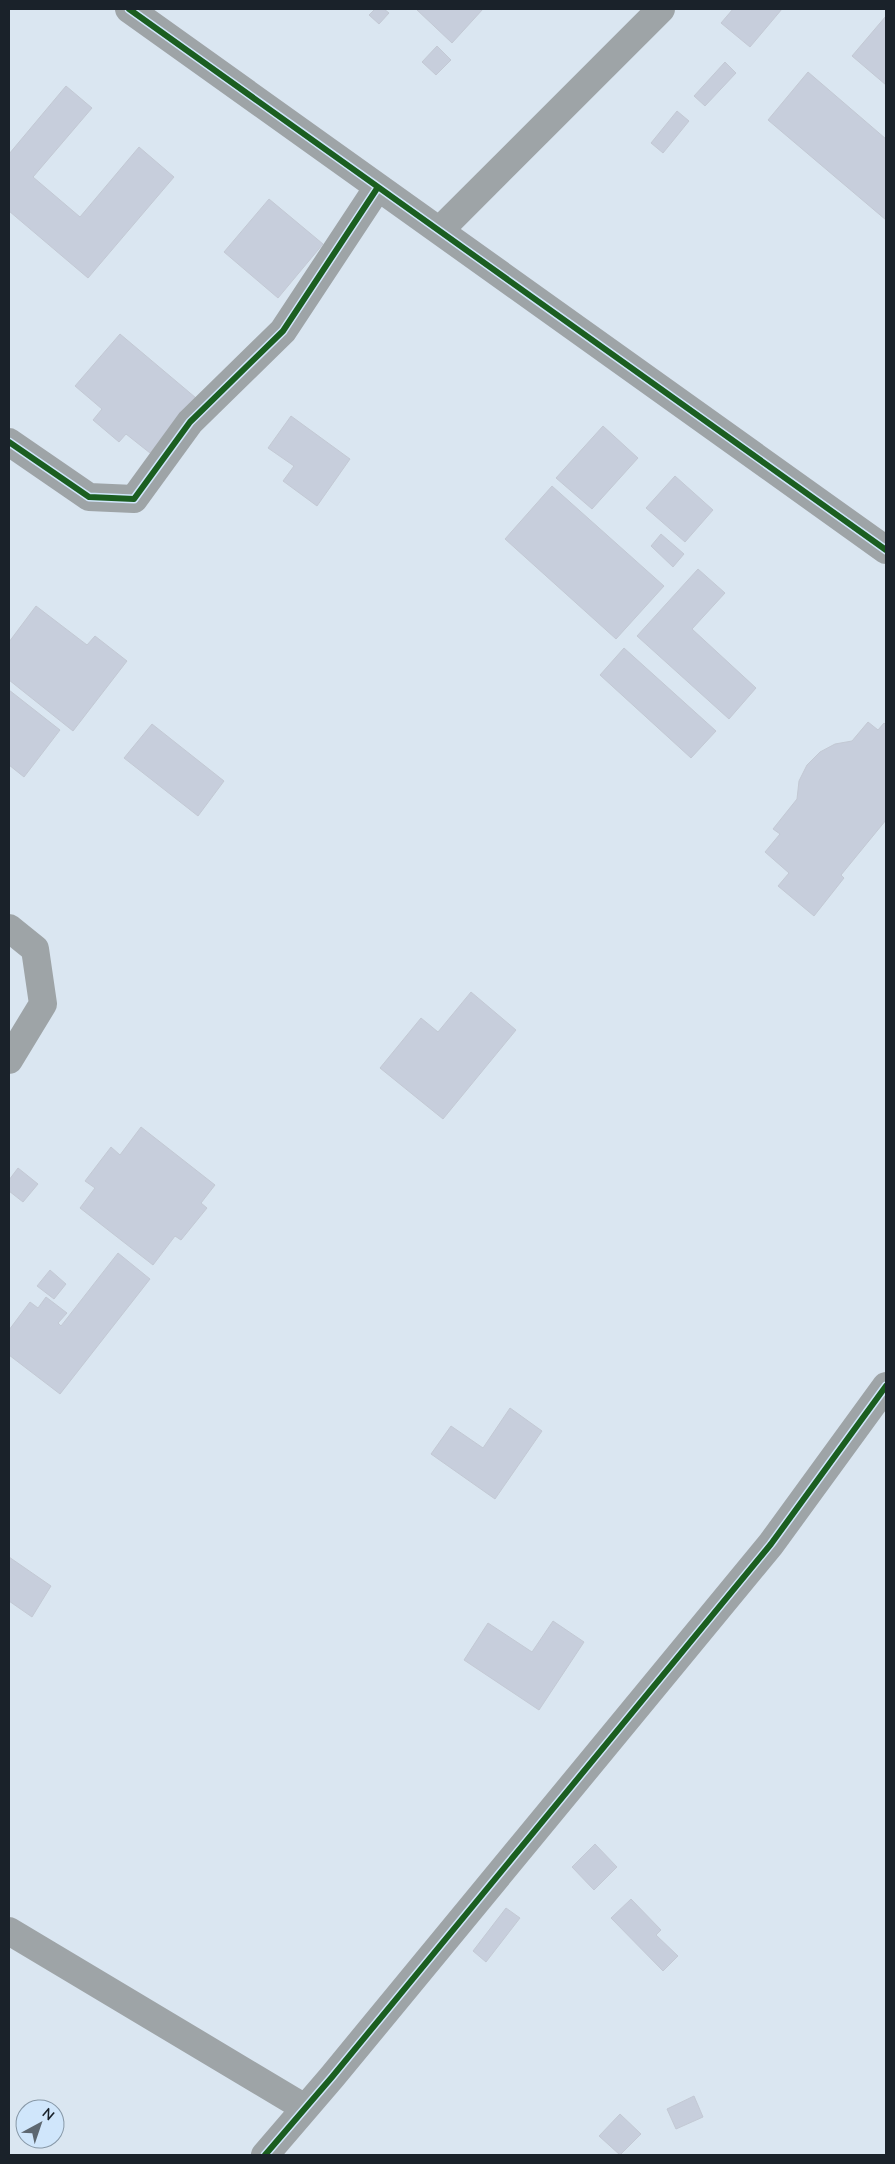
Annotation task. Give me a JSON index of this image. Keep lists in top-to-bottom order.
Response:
{
  "north": "top right"
}
